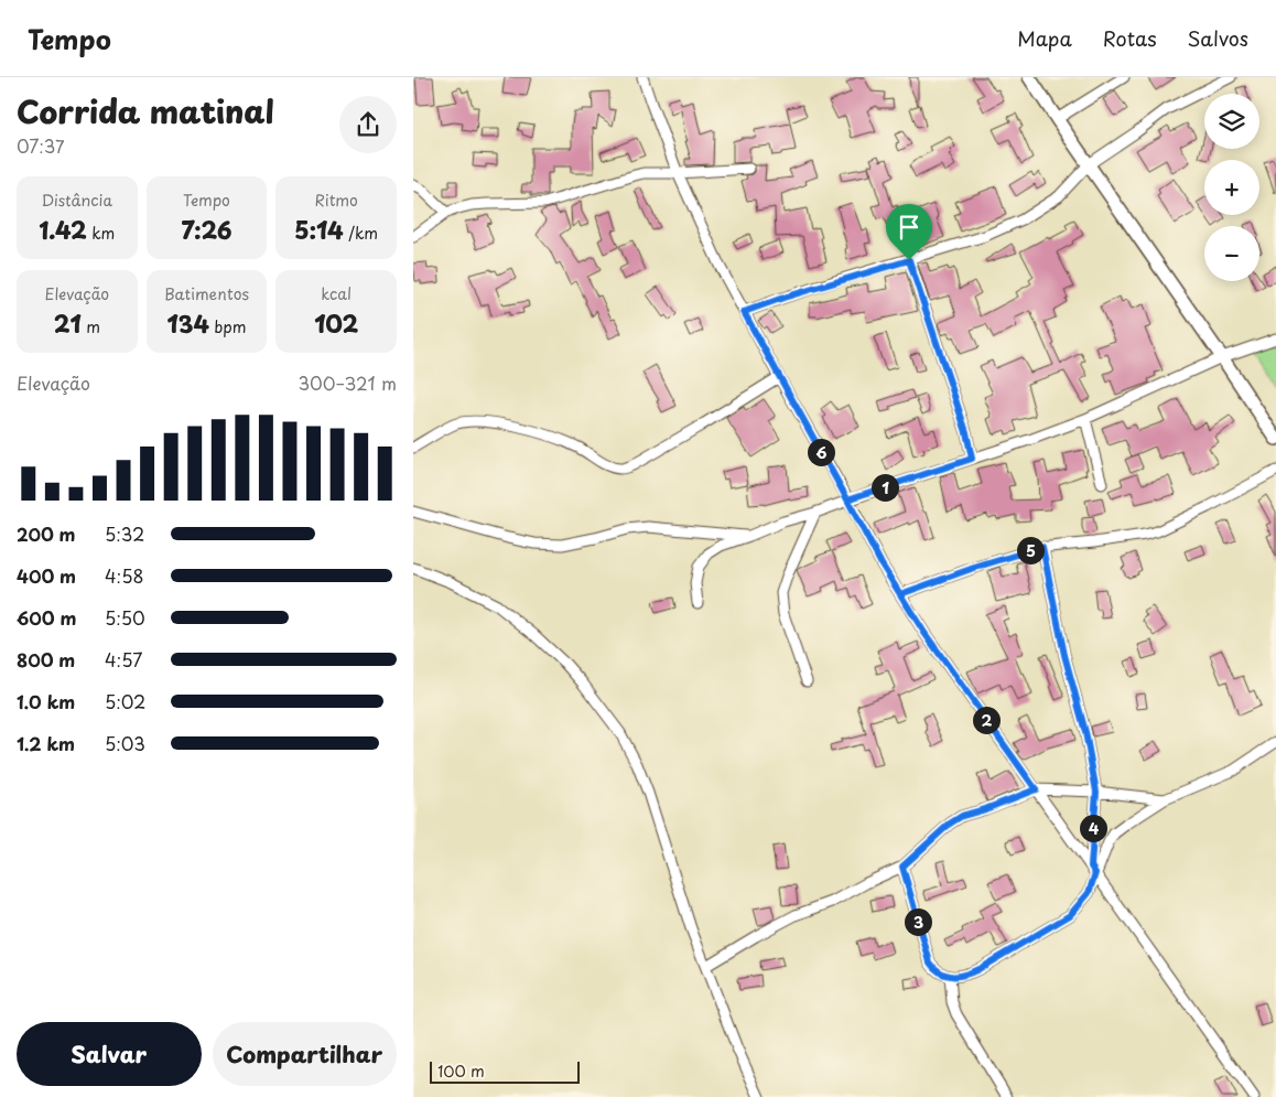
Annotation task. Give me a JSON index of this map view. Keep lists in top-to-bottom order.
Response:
{
  "scale_bar": "100 m",
  "page": {
    "header": "Tempo",
    "nav": ["Mapa", "Rotas", "Salvos"],
    "heading": ["Corrida matinal", "07:37"],
    "map_buttons": ["+", "−"],
    "stats": [
      ["Distância", "1.42 km"],
      ["Tempo", "7:26"],
      ["Ritmo", "5:14 /km"],
      ["Elevação", "21 m"],
      ["Batimentos", "134 bpm"],
      ["kcal", "102"]
    ],
    "chart": ["Elevação", "300–321 m"],
    "pins": [
      "6",
      "1",
      "5",
      "2",
      "4",
      "3"
    ],
    "list": [
      {
        "name": "200 m",
        "note": "5:32"
      },
      {
        "name": "400 m",
        "note": "4:58"
      },
      {
        "name": "600 m",
        "note": "5:50"
      },
      {
        "name": "800 m",
        "note": "4:57"
      },
      {
        "name": "1.0 km",
        "note": "5:02"
      },
      {
        "name": "1.2 km",
        "note": "5:03"
      }
    ],
    "buttons": ["Salvar", "Compartilhar"],
    "scale": "100 m"
  }
}
